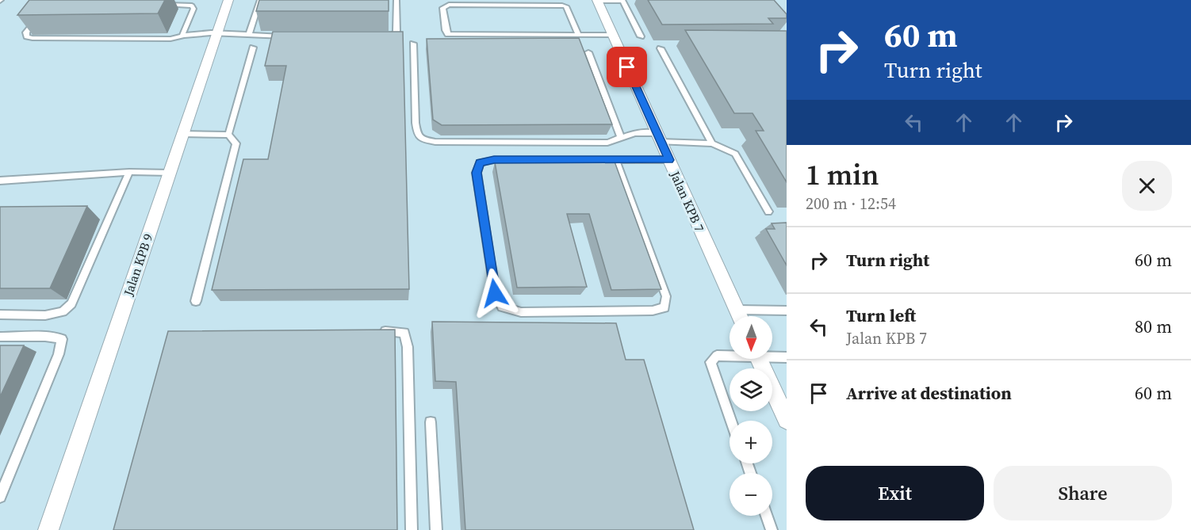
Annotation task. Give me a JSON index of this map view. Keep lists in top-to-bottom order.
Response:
{
  "streets": {
    "street": ["Jalan KPB 7", "Jalan KPB 9"]
  },
  "north": "bottom",
  "page": {
    "turn": ["60 m", "Turn right"],
    "heading": ["1 min", "200 m · 12:54"],
    "list": [
      {
        "name": "Turn right",
        "value": "60 m"
      },
      {
        "name": "Turn left",
        "note": "Jalan KPB 7",
        "value": "80 m"
      },
      {
        "name": "Arrive at destination",
        "value": "60 m"
      }
    ],
    "map_buttons": ["+", "−"],
    "buttons": ["Exit", "Share"]
  }
}
